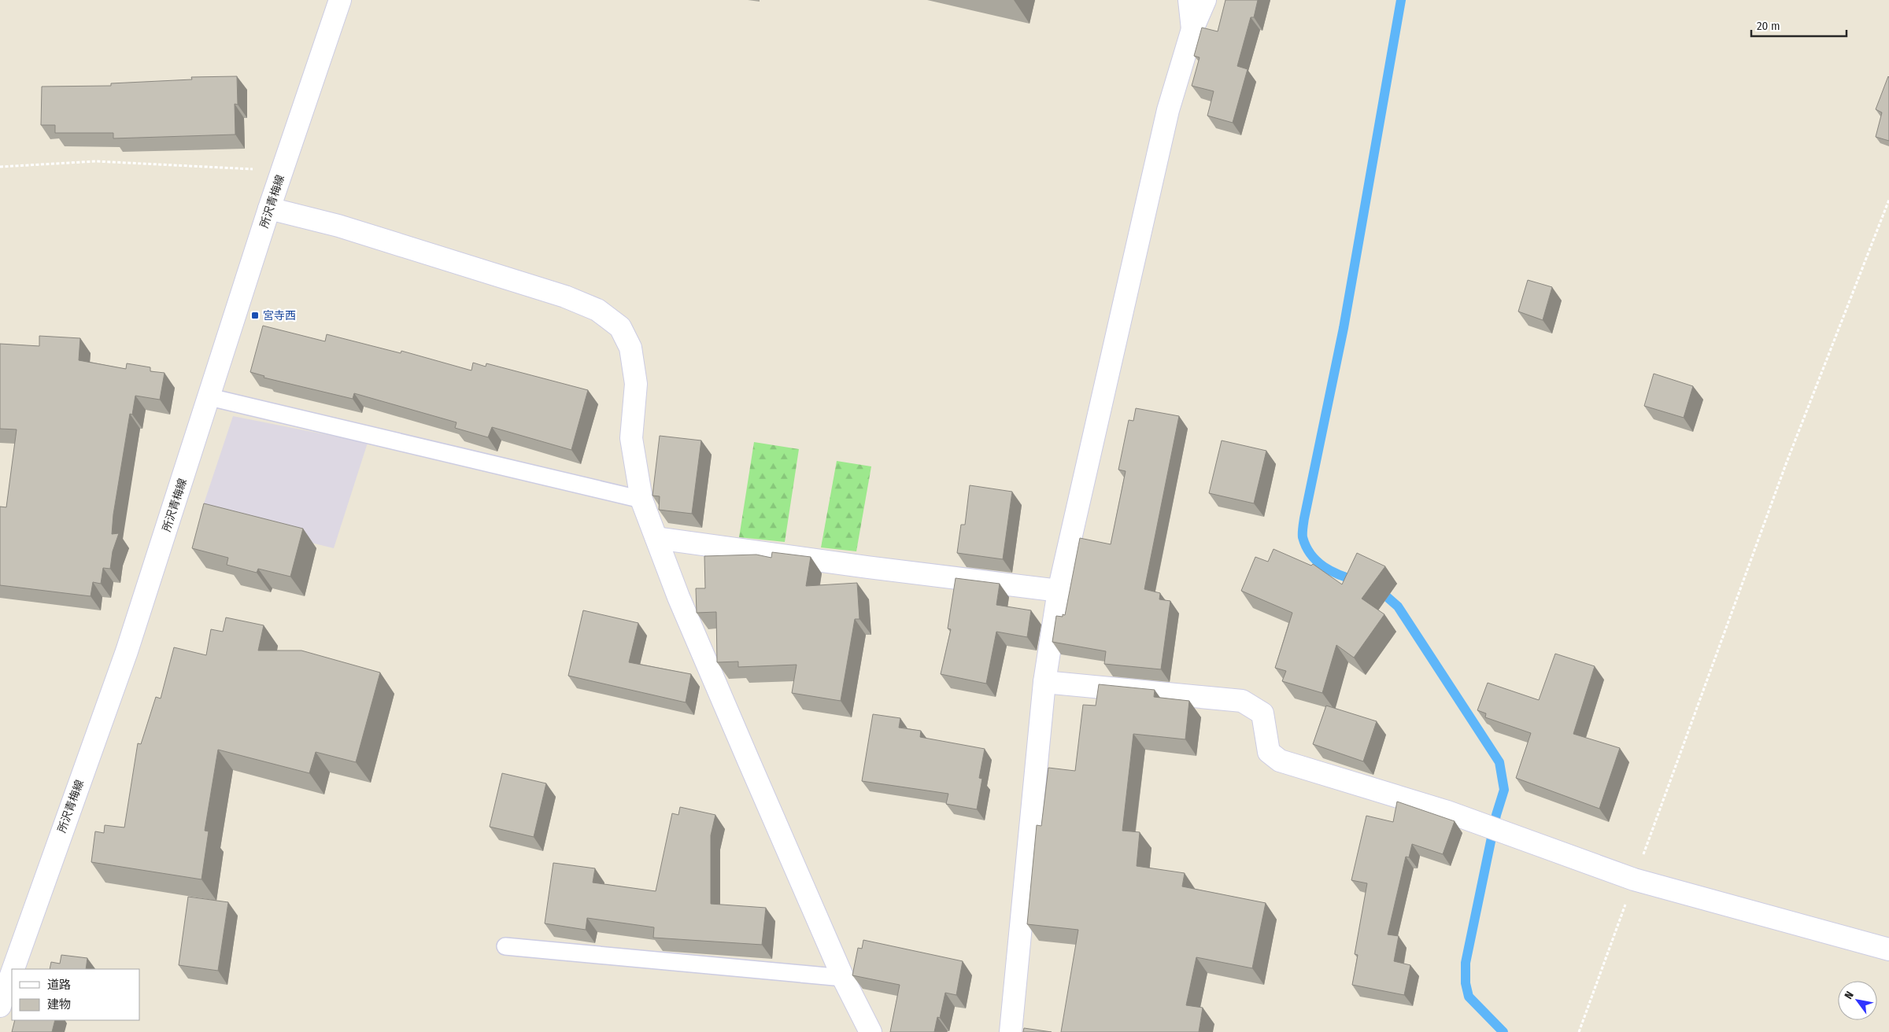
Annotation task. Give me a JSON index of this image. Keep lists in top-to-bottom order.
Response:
{
  "streets": {
    "street": ["所沢青梅線"]
  },
  "places": {
    "transit": ["宮寺西"]
  },
  "legend": ["道路", "建物"],
  "scale_bar": "20 m",
  "north": "top left"
}
